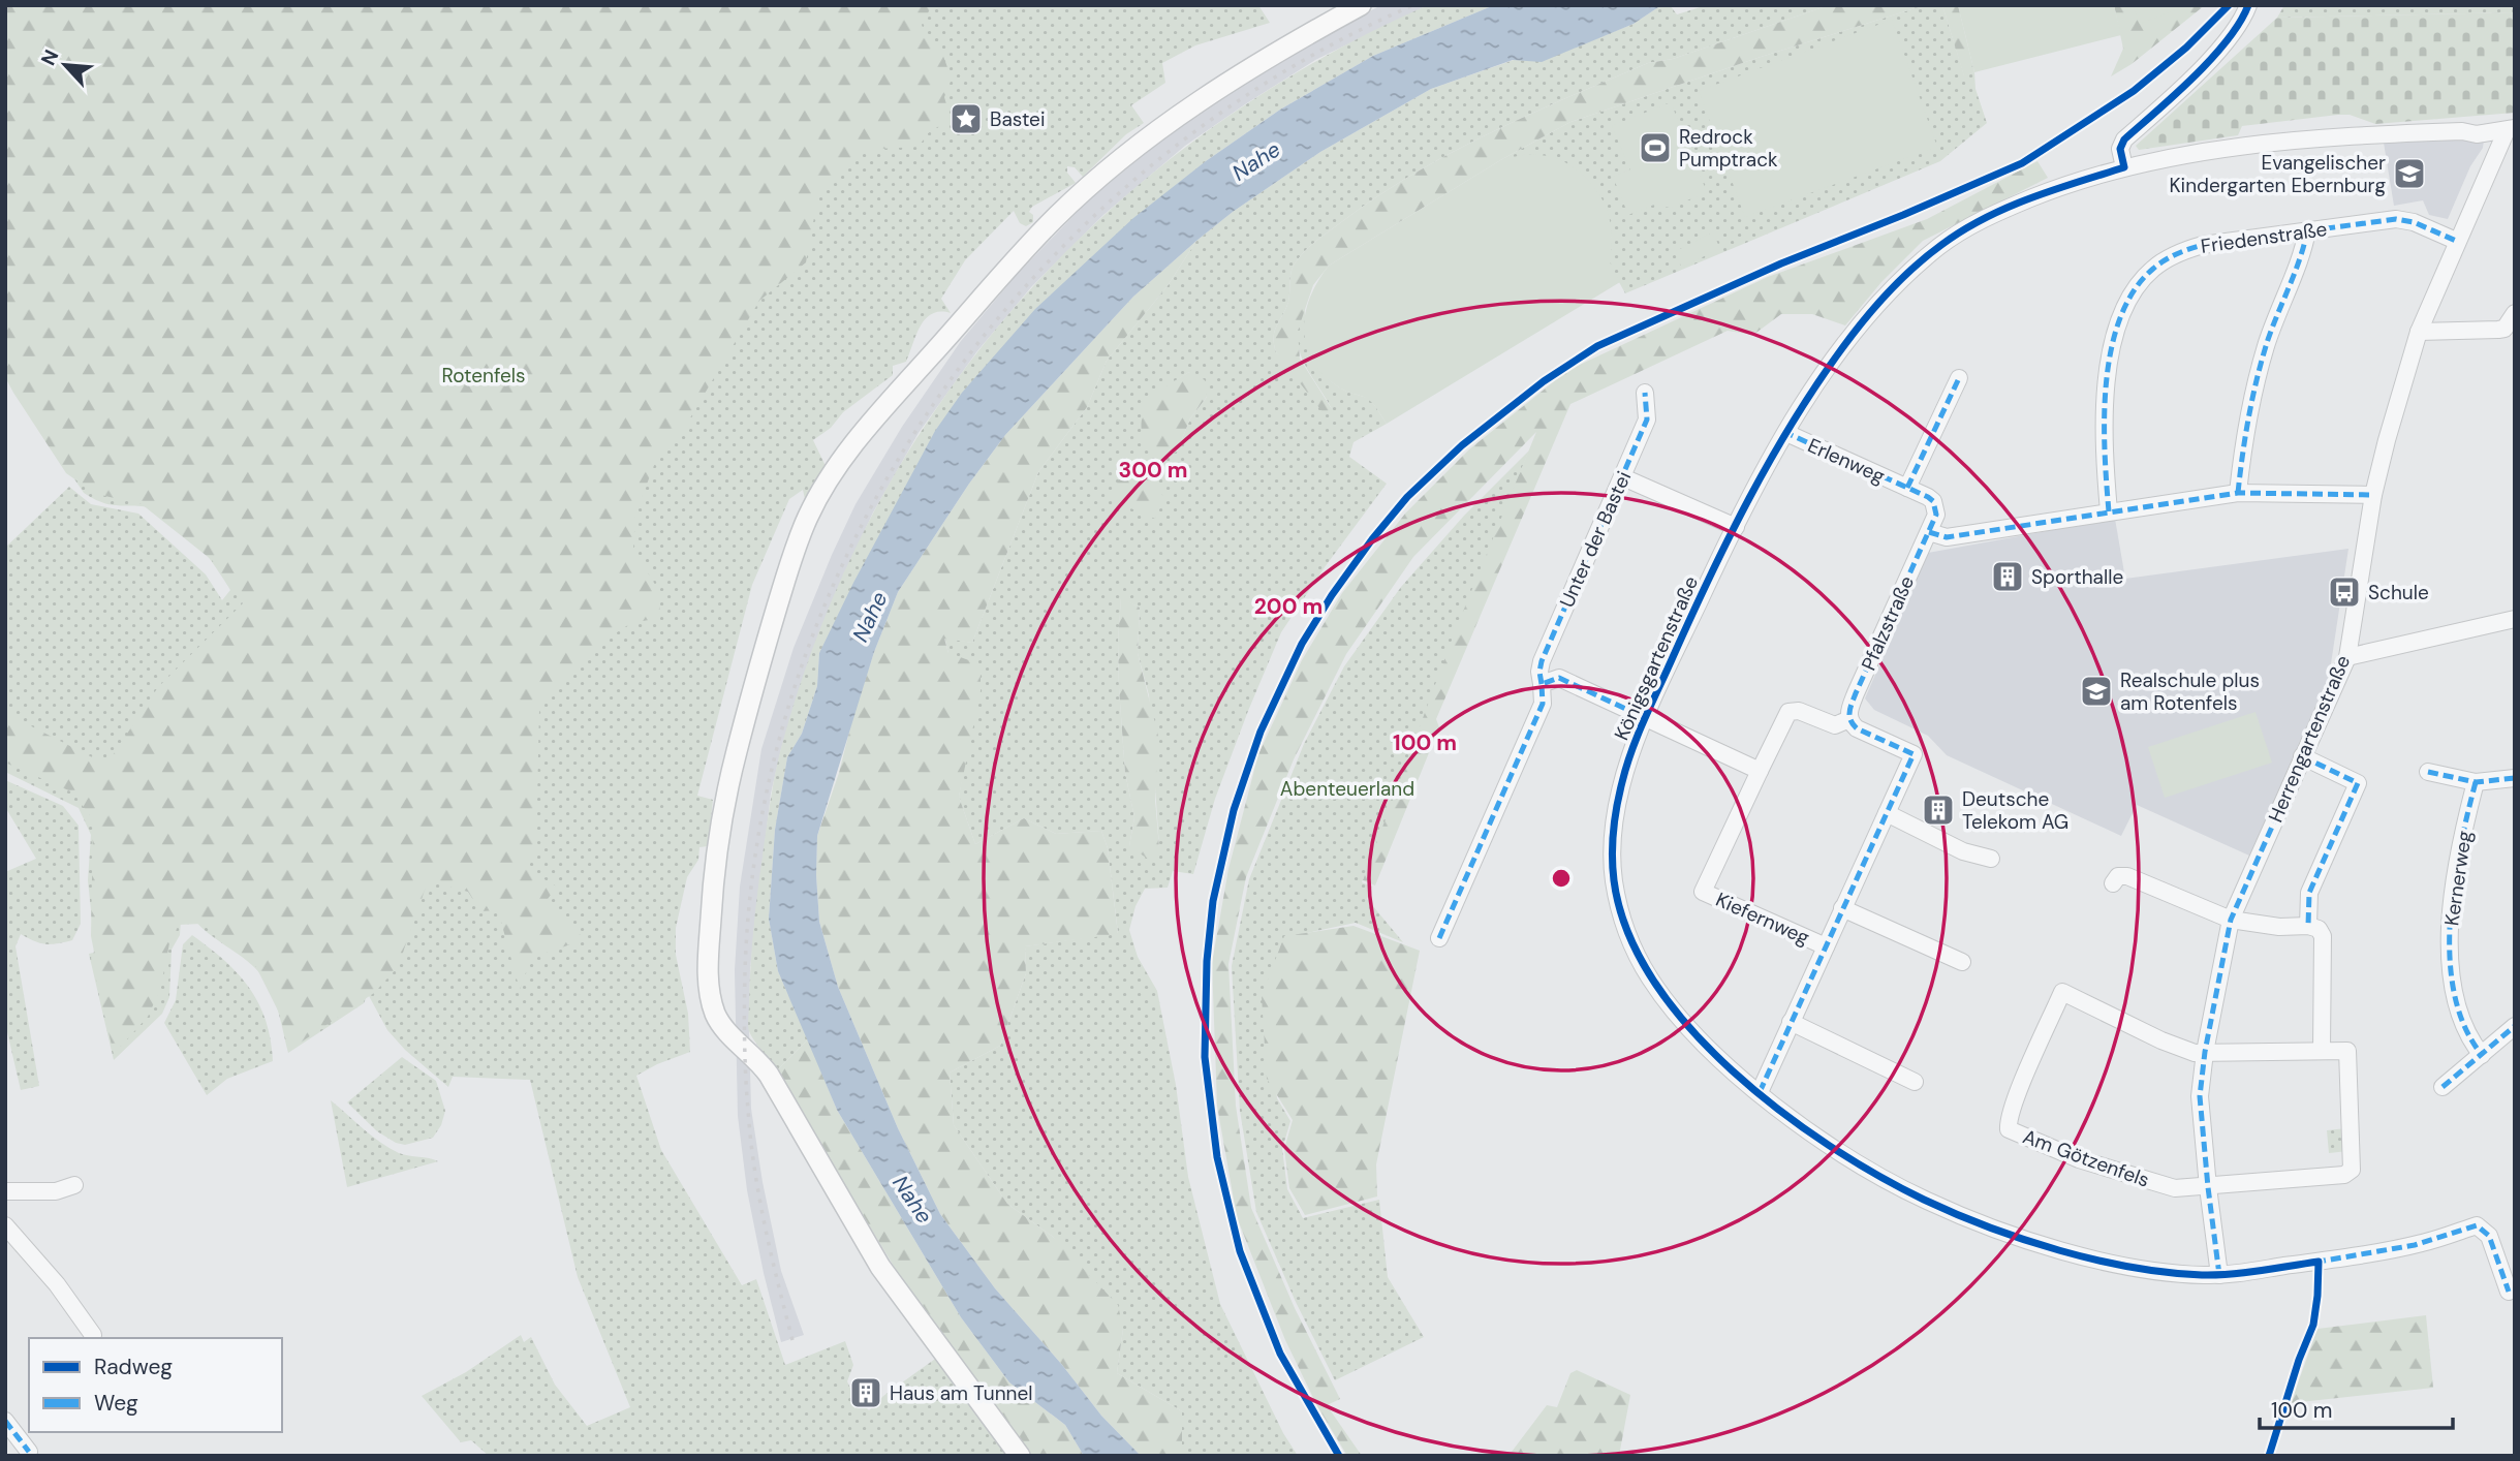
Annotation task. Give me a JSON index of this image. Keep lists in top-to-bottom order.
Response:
{
  "streets": {
    "street": [
      "Friedenstraße",
      "Erlenweg",
      "Unter der Bastei",
      "Pfalzstraße",
      "Königsgartenstraße",
      "Herrengartenstraße",
      "Kernerweg",
      "Kiefernweg",
      "Am Götzenfels"
    ]
  },
  "crossings": [
    ["Friedenstraße", "Herrengartenstraße"],
    ["Erlenweg", "Pfalzstraße"],
    ["Erlenweg", "Königsgartenstraße"],
    ["Pfalzstraße", "Kiefernweg"],
    ["Königsgartenstraße", "Herrengartenstraße"],
    ["Herrengartenstraße", "Am Götzenfels"]
  ],
  "water": ["Nahe"],
  "parks": ["Rotenfels", "Abenteuerland"],
  "places": {
    "place": ["Bastei"],
    "sports": ["Redrock Pumptrack"],
    "school or university": ["Evangelischer Kindergarten Ebernburg", "Realschule plus am Rotenfels"],
    "building": ["Sporthalle", "Deutsche Telekom AG", "Haus am Tunnel"],
    "bus stop": ["Schule"]
  },
  "legend": ["Radweg", "Weg"],
  "scale_bar": "100 m",
  "north": "top left",
  "rings": ["300 m", "200 m", "100 m"]
}
